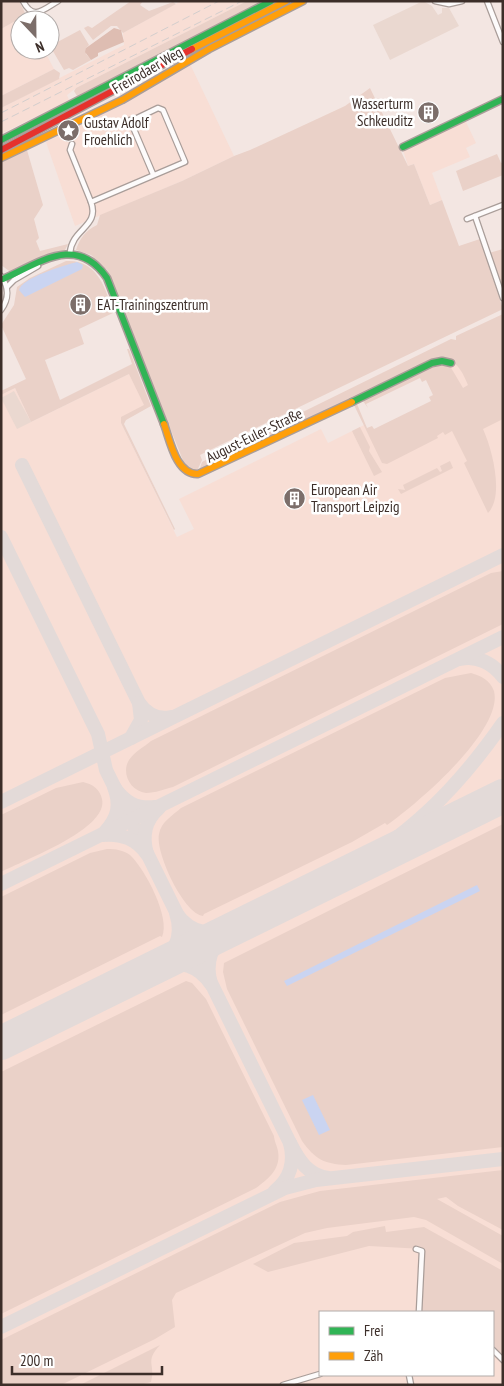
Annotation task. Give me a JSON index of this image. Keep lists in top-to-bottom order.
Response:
{
  "streets": {
    "street": ["Freirodaer Weg", "August-Euler-Straße"]
  },
  "places": {
    "building": ["Wasserturm Schkeuditz", "EAT-Trainingszentrum", "European Air Transport Leipzig"],
    "place": ["Gustav Adolf Froehlich"]
  },
  "legend": ["Frei", "Zäh"],
  "scale_bar": "200 m",
  "north": "bottom"
}
